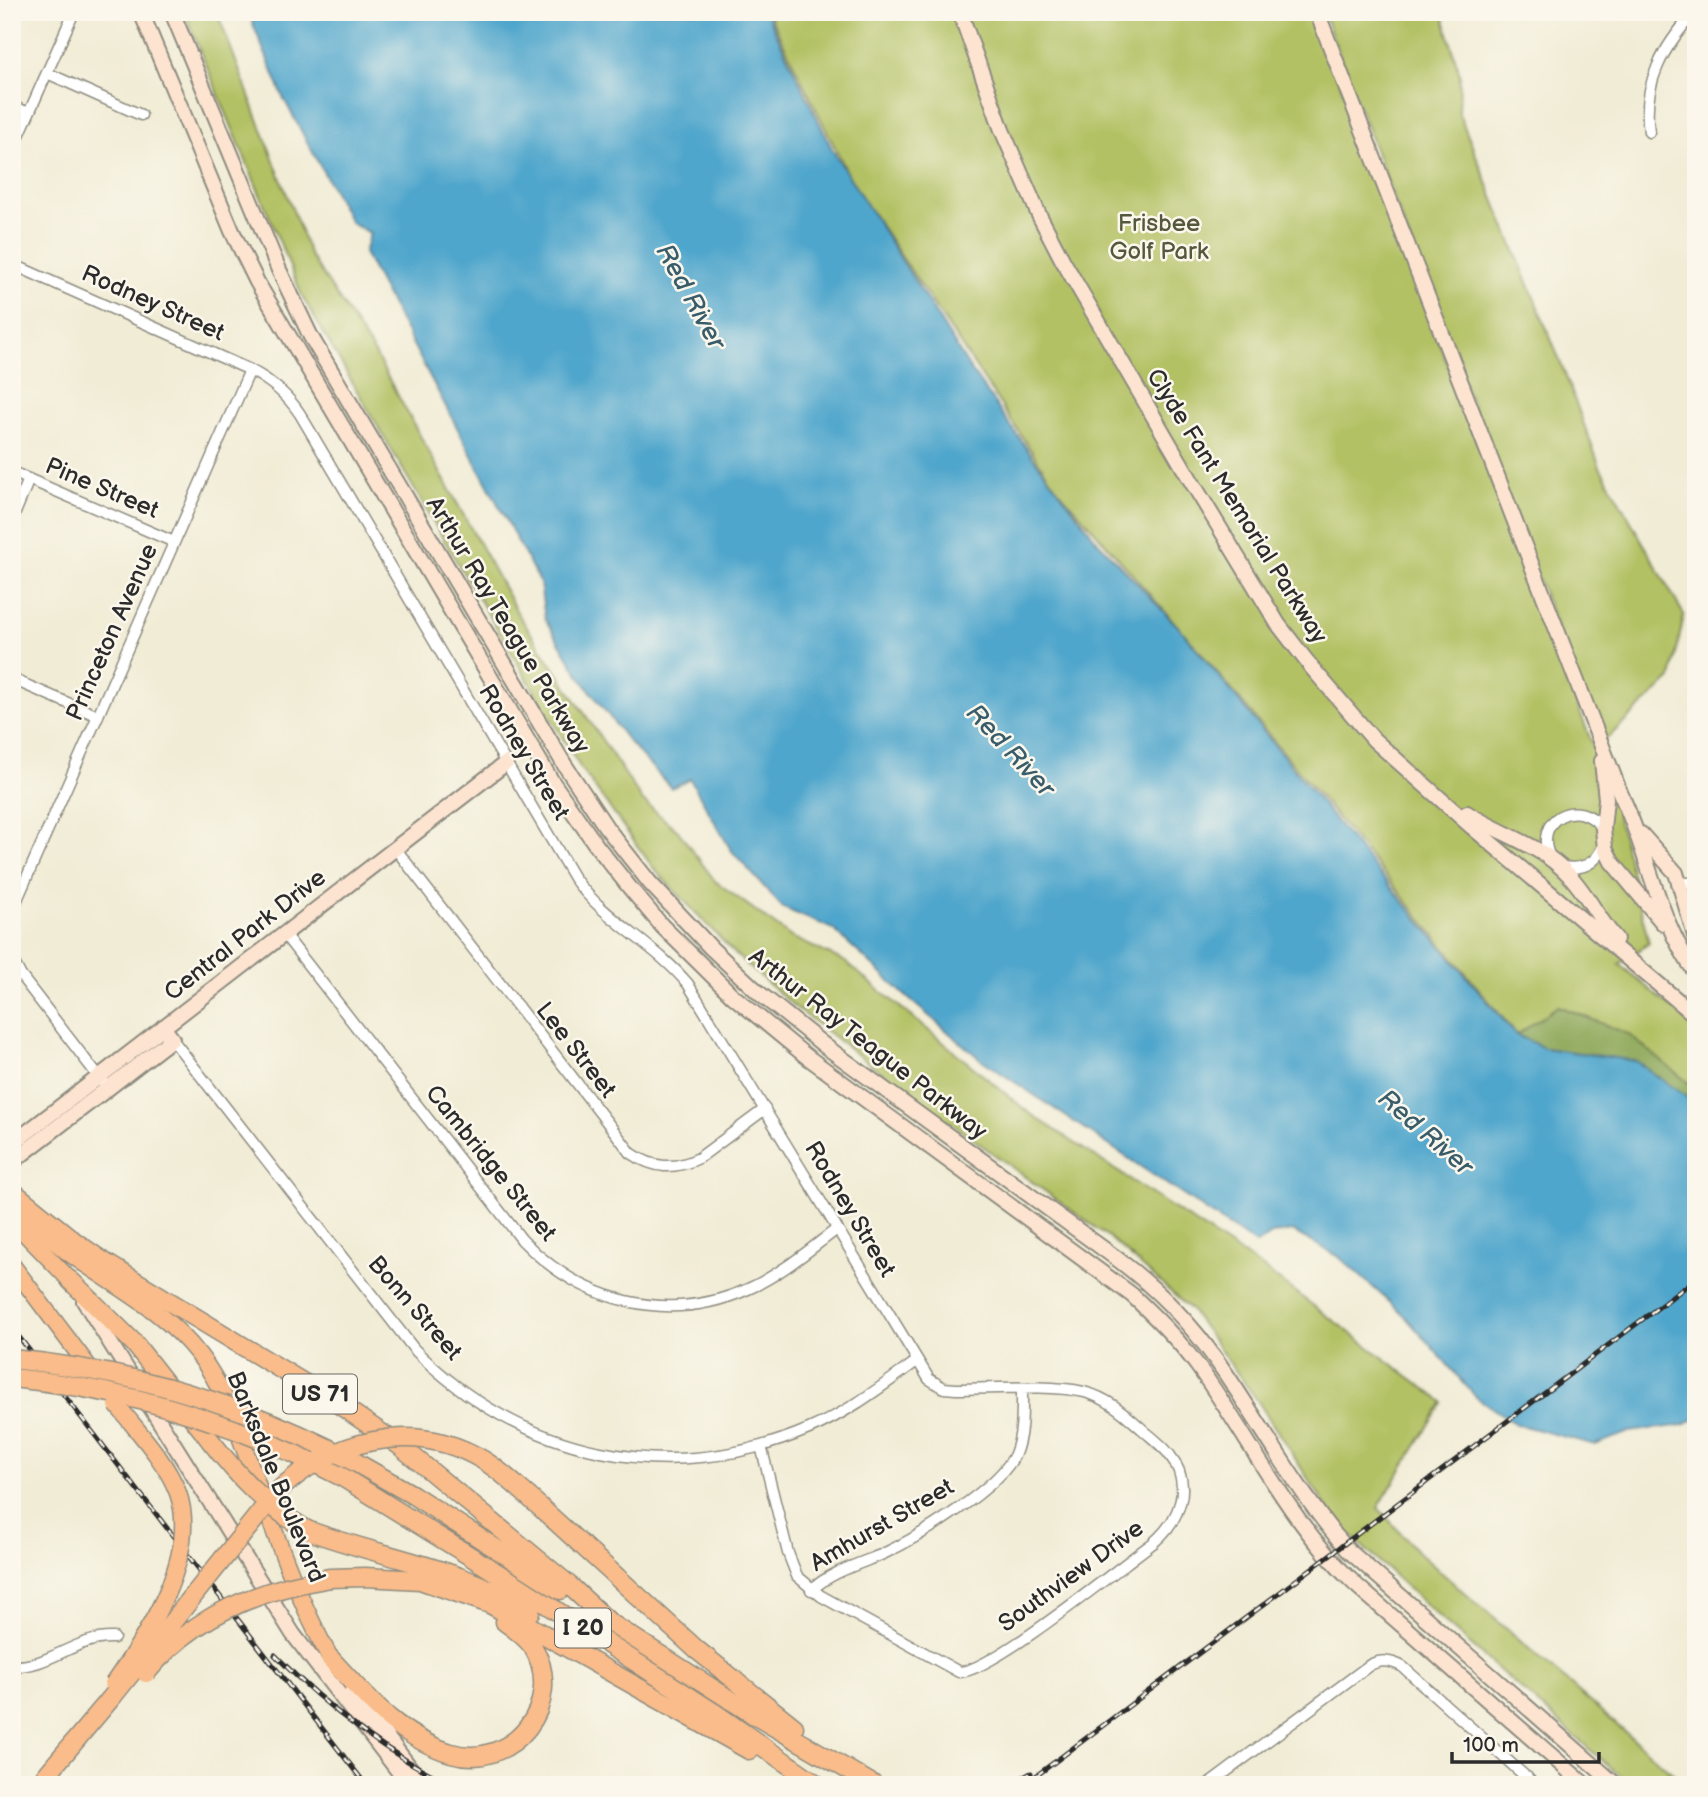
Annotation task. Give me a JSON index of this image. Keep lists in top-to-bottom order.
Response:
{
  "streets": {
    "highway": ["US 71", "I 20"],
    "main road": ["Barksdale Boulevard"],
    "street": [
      "Rodney Street",
      "Pine Street",
      "Clyde Fant Memorial Parkway",
      "Arthur Ray Teague Parkway",
      "Princeton Avenue",
      "Central Park Drive",
      "Lee Street",
      "Cambridge Street",
      "Bonn Street",
      "Amhurst Street",
      "Southview Drive"
    ]
  },
  "crossings": [
    ["Rodney Street", "Princeton Avenue"],
    ["Rodney Street", "Central Park Drive"],
    ["Rodney Street", "Lee Street"],
    ["Rodney Street", "Cambridge Street"],
    ["Rodney Street", "Bonn Street"],
    ["Rodney Street", "Southview Drive"],
    ["Pine Street", "Princeton Avenue"],
    ["Central Park Drive", "Lee Street"],
    ["Central Park Drive", "Cambridge Street"],
    ["Central Park Drive", "Bonn Street"],
    ["Bonn Street", "Southview Drive"],
    ["US 71", "I 20"],
    ["Amhurst Street", "Southview Drive"]
  ],
  "water": ["Red River"],
  "parks": ["Frisbee Golf Park"],
  "scale_bar": "100 m"
}
